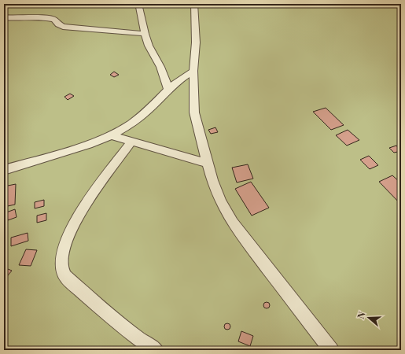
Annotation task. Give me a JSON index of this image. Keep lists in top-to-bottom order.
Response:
{
  "north": "left"
}
